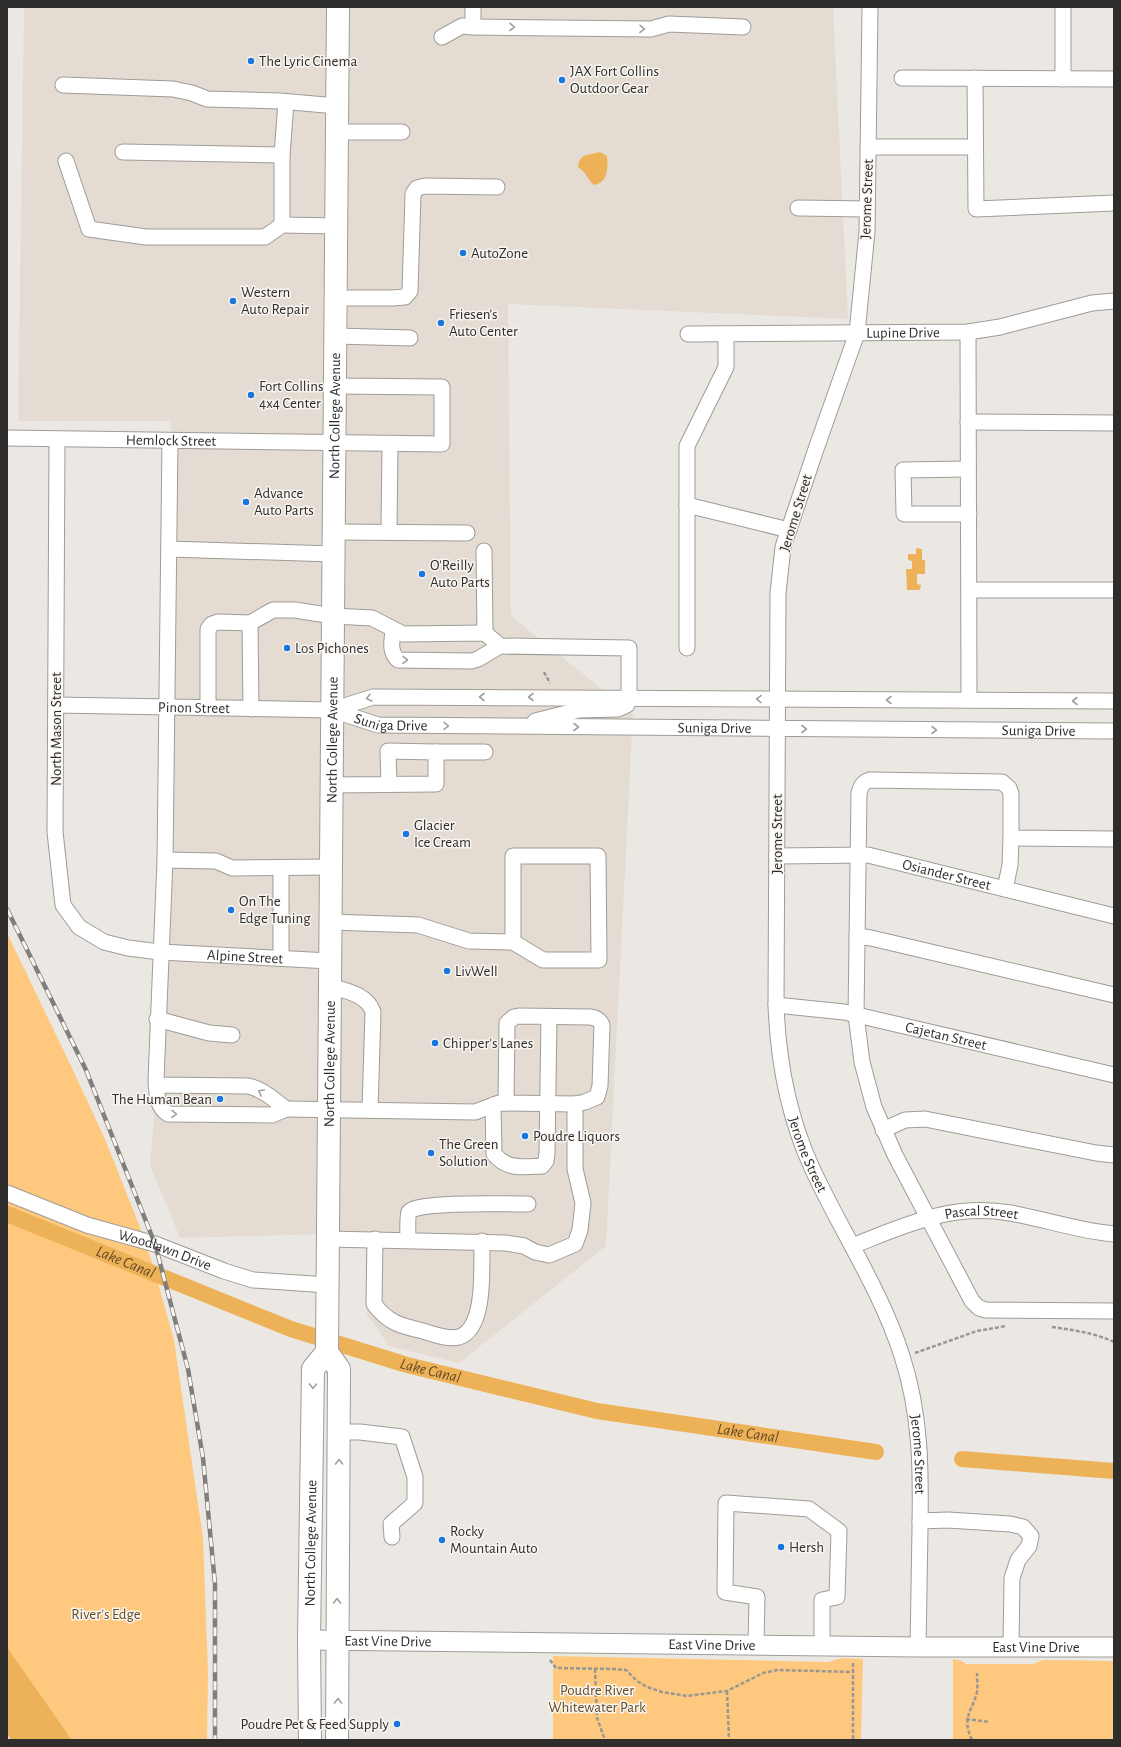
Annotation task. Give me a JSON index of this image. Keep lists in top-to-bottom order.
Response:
{
  "streets": {
    "highway": ["North College Avenue"],
    "main road": ["East Vine Drive"],
    "street": [
      "Jerome Street",
      "Lupine Drive",
      "Hemlock Street",
      "Pinon Street",
      "Suniga Drive",
      "North Mason Street",
      "Osiander Street",
      "Alpine Street",
      "Cajetan Street",
      "Pascal Street",
      "Woodlawn Drive"
    ]
  },
  "crossings": [
    ["Jerome Street", "Lupine Drive"],
    ["Jerome Street", "Suniga Drive"],
    ["Jerome Street", "Osiander Street"],
    ["Jerome Street", "Cajetan Street"],
    ["Jerome Street", "Pascal Street"],
    ["Jerome Street", "East Vine Drive"],
    ["North College Avenue", "Hemlock Street"],
    ["North College Avenue", "Pinon Street"],
    ["North College Avenue", "Suniga Drive"],
    ["North College Avenue", "Alpine Street"],
    ["North College Avenue", "Woodlawn Drive"],
    ["North College Avenue", "East Vine Drive"],
    ["Hemlock Street", "North Mason Street"],
    ["Pinon Street", "Suniga Drive"],
    ["Pinon Street", "North Mason Street"],
    ["North Mason Street", "Alpine Street"]
  ],
  "water": ["Lake Canal"],
  "parks": ["River's Edge", "Poudre River Whitewater Park"],
  "places": [
    "The Lyric Cinema",
    "JAX Fort Collins Outdoor Gear",
    "AutoZone",
    "Western Auto Repair",
    "Friesen’s Auto Center",
    "Fort Collins 4x4 Center",
    "Advance Auto Parts",
    "O'Reilly Auto Parts",
    "Los Pichones",
    "Glacier Ice Cream",
    "On The Edge Tuning",
    "LivWell",
    "Chipper's Lanes",
    "The Human Bean",
    "Poudre Liquors",
    "The Green Solution",
    "Rocky Mountain Auto",
    "Hersh",
    "Poudre Pet & Feed Supply"
  ]
}
